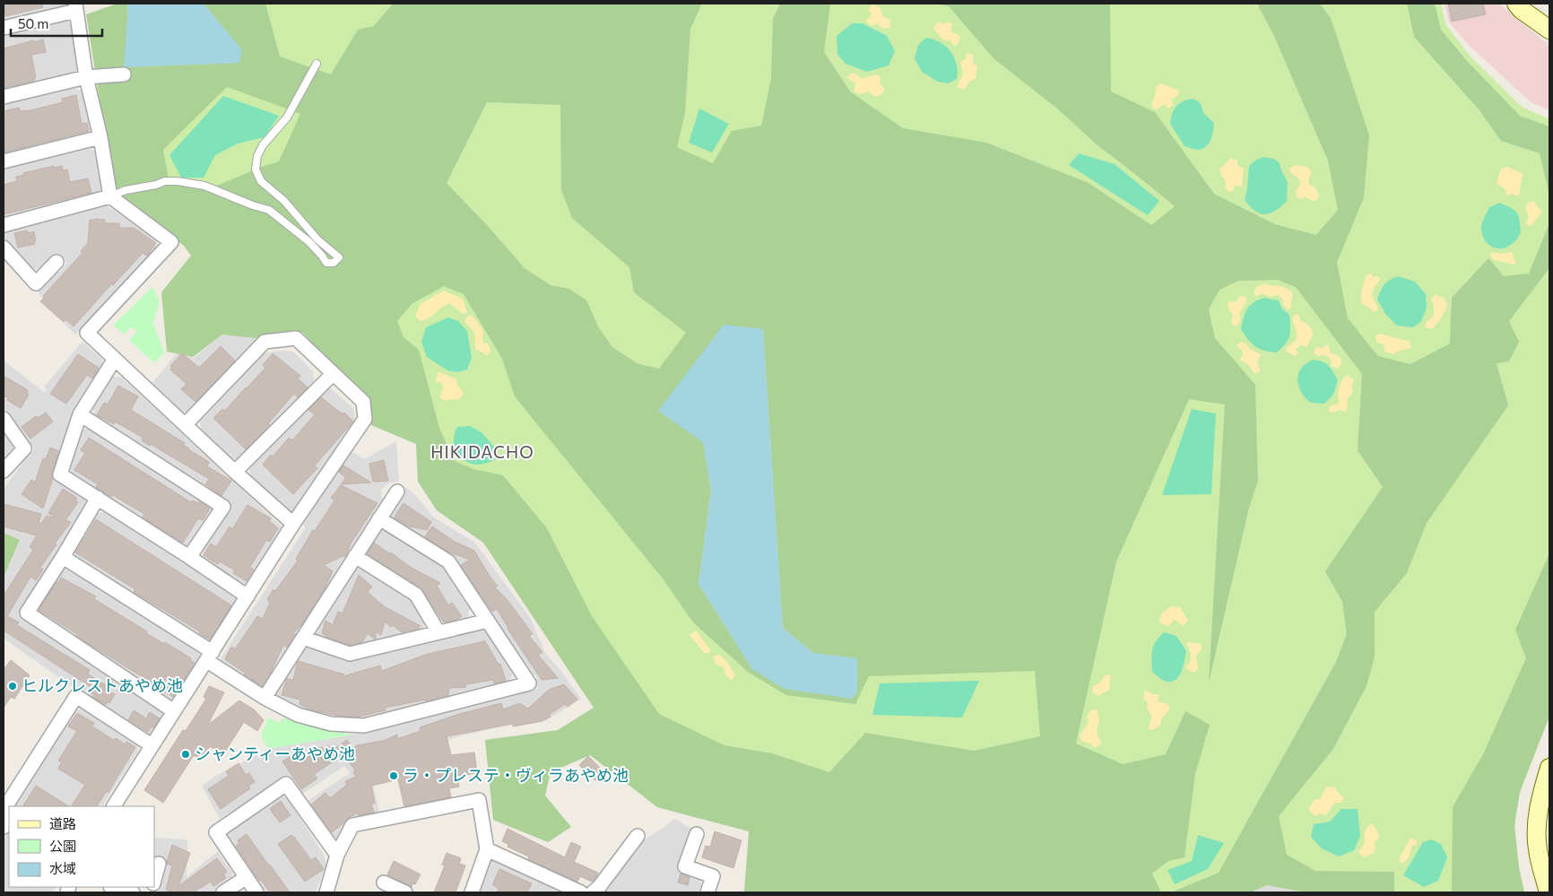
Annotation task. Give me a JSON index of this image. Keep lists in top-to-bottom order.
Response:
{
  "districts": ["HIKIDACHO"],
  "places": ["ヒルクレストあやめ池", "シャンティーあやめ池", "ラ・プレステ・ヴィラあやめ池"],
  "legend": ["道路", "公園", "水域"],
  "scale_bar": "50 m"
}
